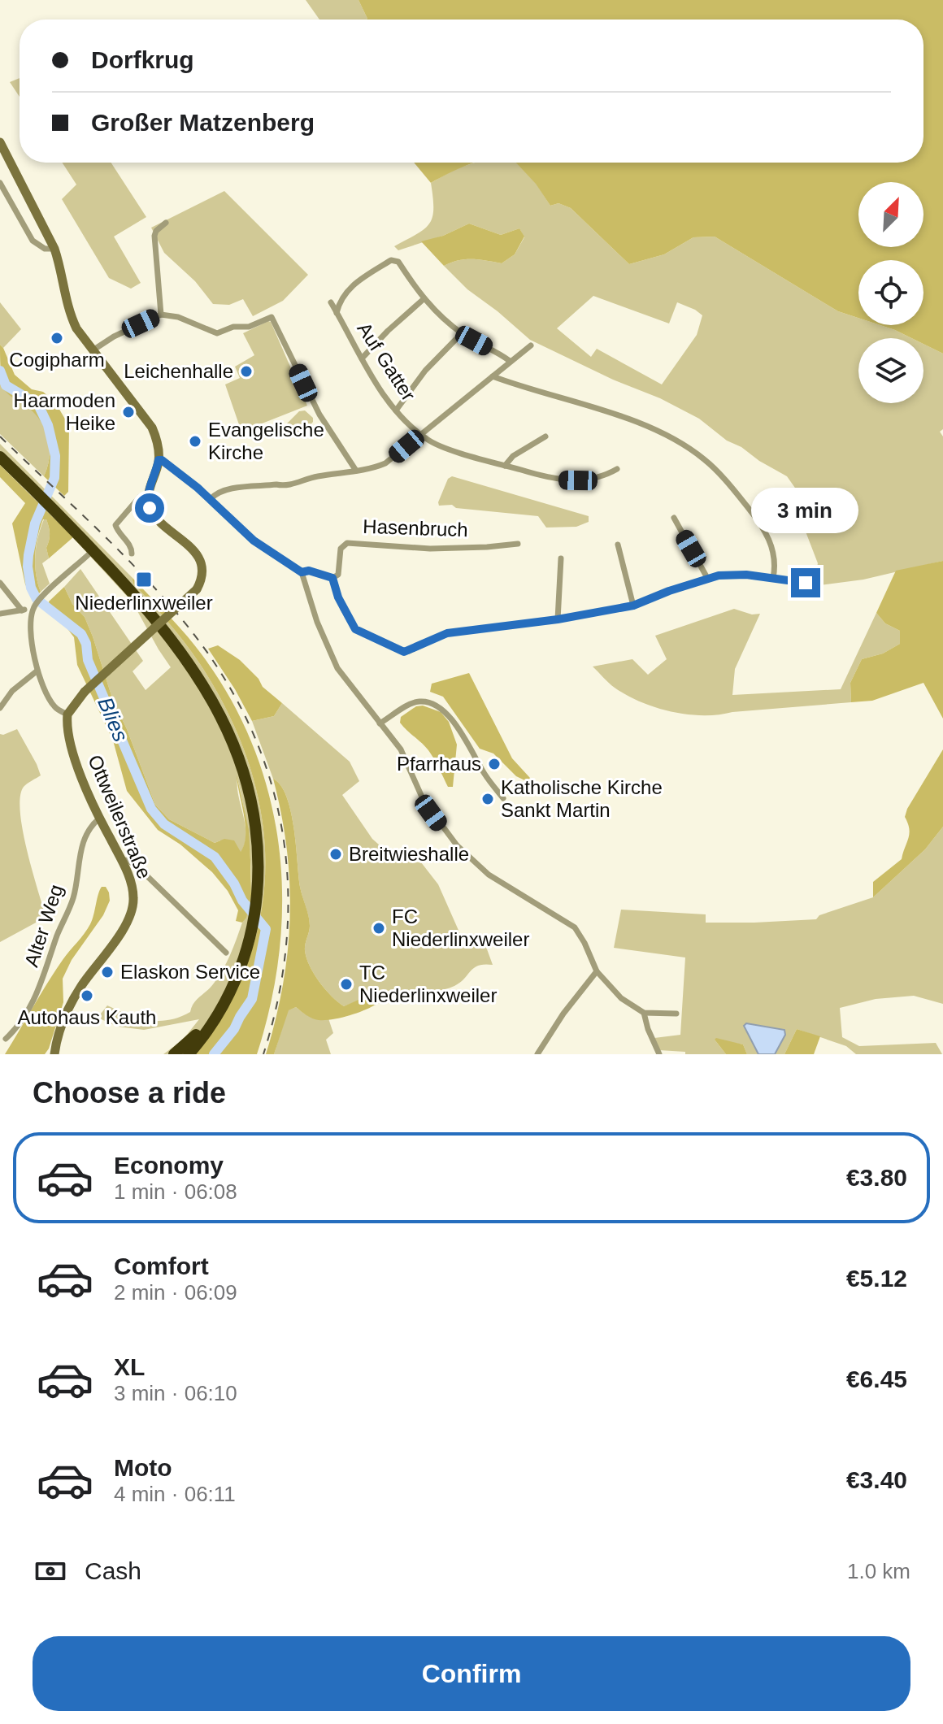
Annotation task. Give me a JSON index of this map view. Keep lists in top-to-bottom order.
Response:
{
  "streets": {
    "main road": ["Ottweilerstraße"],
    "street": ["Auf Gatter", "Hasenbruch", "Alter Weg"]
  },
  "crossings": [
    ["Ottweilerstraße", "Alter Weg"]
  ],
  "water": ["Blies"],
  "places": {
    "other": [
      "Cogipharm",
      "Leichenhalle",
      "Haarmoden Heike",
      "Evangelische Kirche",
      "Pfarrhaus",
      "Katholische Kirche Sankt Martin",
      "Breitwieshalle",
      "FC Niederlinxweiler",
      "Elaskon Service",
      "TC Niederlinxweiler",
      "Autohaus Kauth"
    ],
    "transit": ["Niederlinxweiler"]
  },
  "north": "top right",
  "page": {
    "banner": ["Dorfkrug", "Großer Matzenberg"],
    "bubble": "3 min",
    "heading": "Choose a ride",
    "list": [
      {
        "name": "Economy",
        "note": "1 min · 06:08",
        "value": "€3.80"
      },
      {
        "name": "Comfort",
        "note": "2 min · 06:09",
        "value": "€5.12"
      },
      {
        "name": "XL",
        "note": "3 min · 06:10",
        "value": "€6.45"
      },
      {
        "name": "Moto",
        "note": "4 min · 06:11",
        "value": "€3.40"
      }
    ],
    "pay": ["Cash", "1.0 km"],
    "buttons": "Confirm"
  }
}
